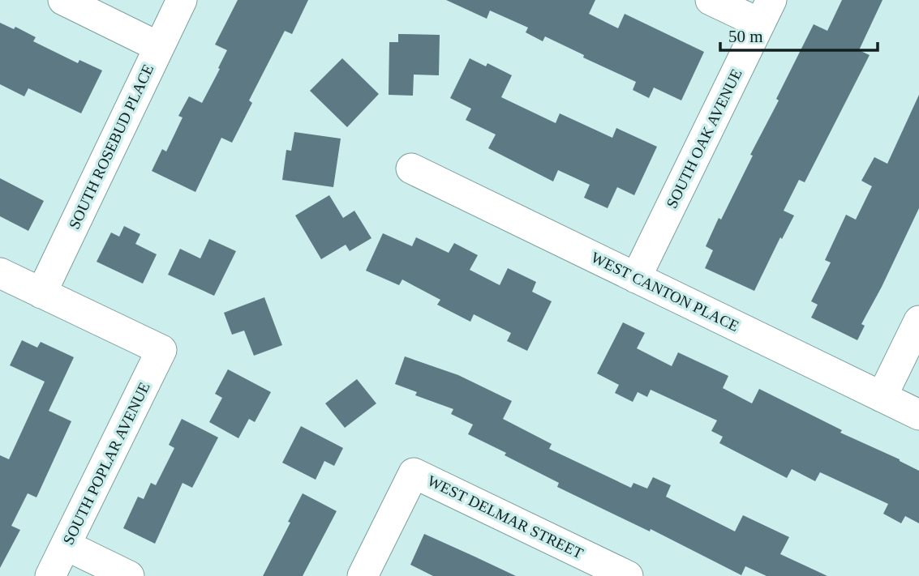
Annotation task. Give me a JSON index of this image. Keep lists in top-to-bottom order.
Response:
{
  "streets": {
    "street": [
      "SOUTH OAK AVENUE",
      "SOUTH ROSEBUD PLACE",
      "WEST CANTON PLACE",
      "SOUTH POPLAR AVENUE",
      "WEST DELMAR STREET"
    ]
  },
  "crossings": [
    ["SOUTH OAK AVENUE", "WEST CANTON PLACE"],
    ["SOUTH ROSEBUD PLACE", "SOUTH POPLAR AVENUE"]
  ],
  "scale_bar": "50 m"
}
